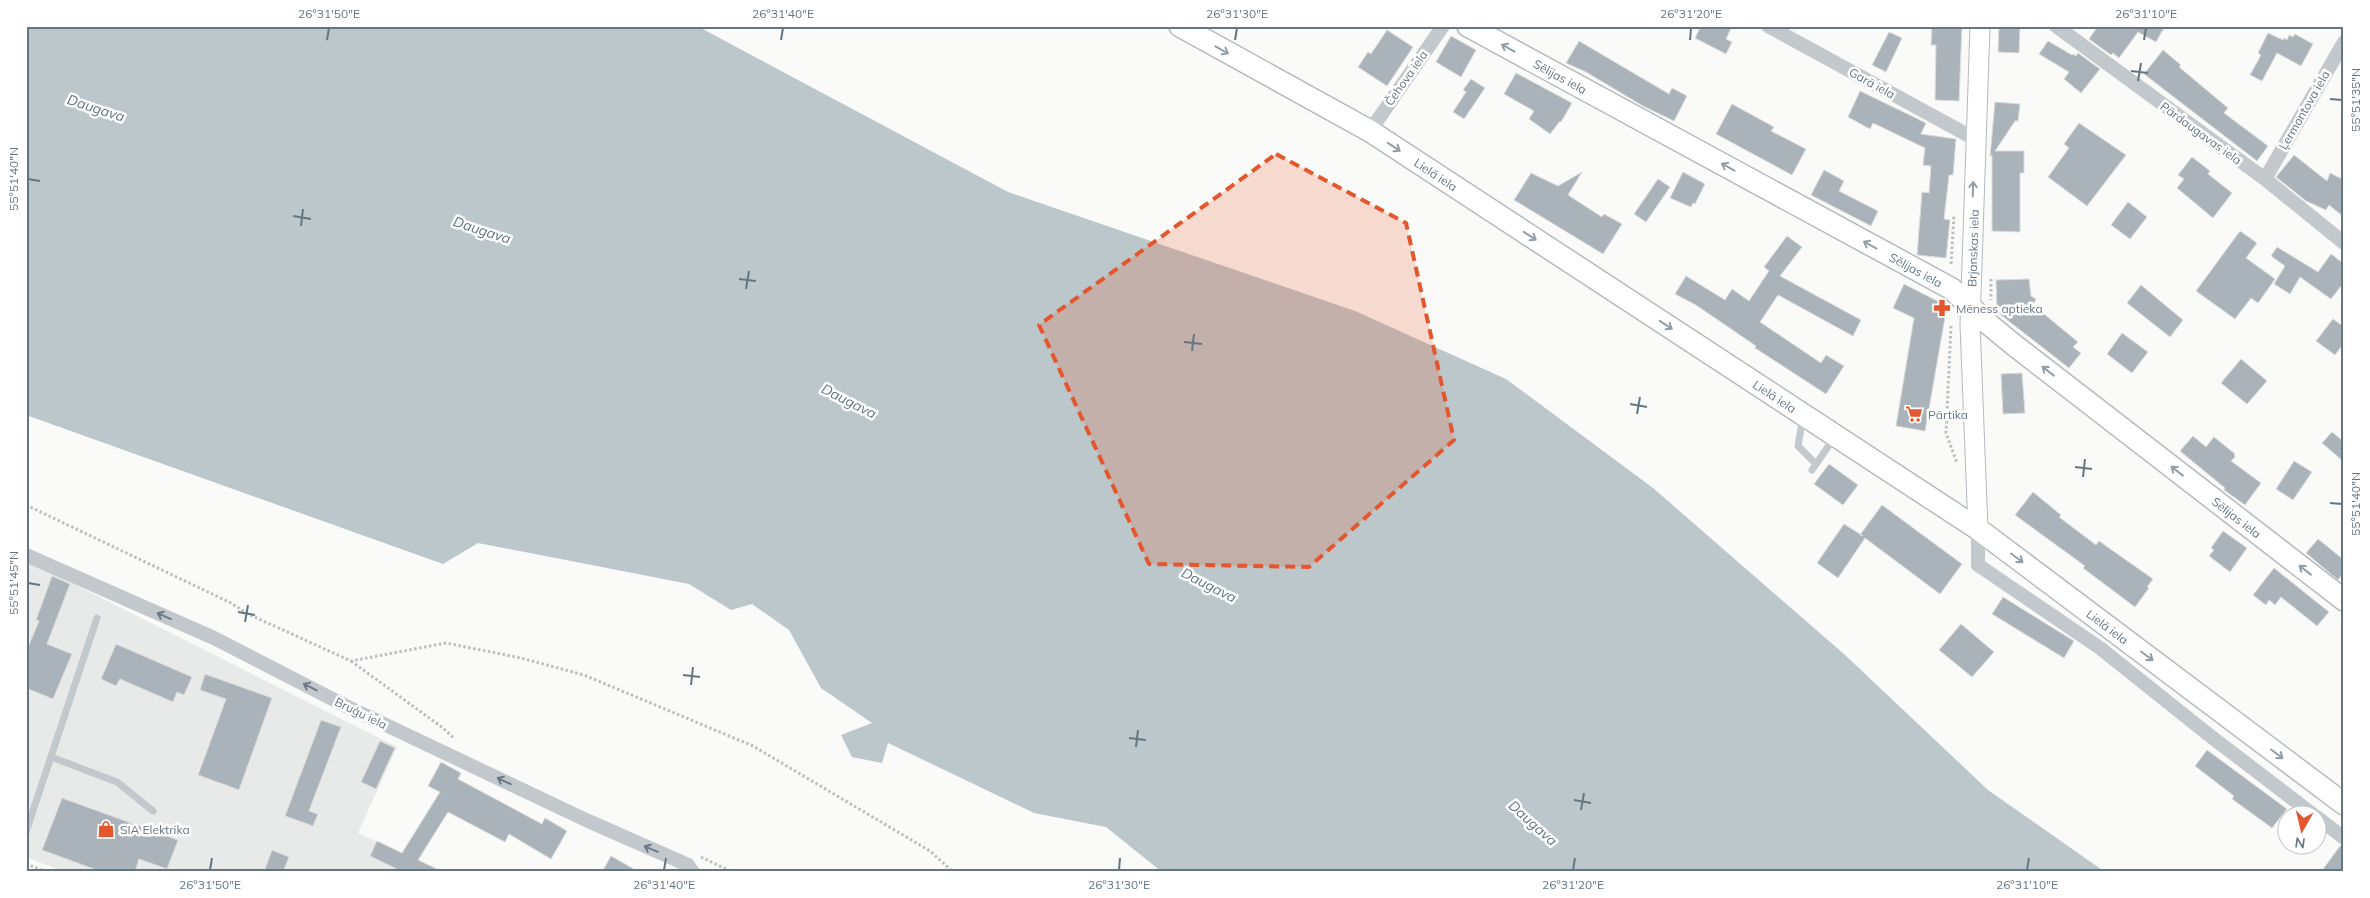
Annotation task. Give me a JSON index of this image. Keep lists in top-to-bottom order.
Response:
{
  "streets": {
    "main road": ["Sēlijas iela", "Lielā iela", "Brjanskas iela"],
    "street": [
      "Čehova iela",
      "Garā iela",
      "Ļermontova iela",
      "Pārdaugavas iela",
      "Bruģu iela"
    ]
  },
  "crossings": [
    ["Sēlijas iela", "Brjanskas iela"],
    ["Čehova iela", "Lielā iela"],
    ["Garā iela", "Brjanskas iela"],
    ["Ļermontova iela", "Pārdaugavas iela"],
    ["Lielā iela", "Brjanskas iela"]
  ],
  "one_way": ["Sēlijas iela", "Lielā iela", "Bruģu iela"],
  "water": ["Daugava"],
  "places": {
    "pharmacy": ["Mēness aptieka"],
    "supermarket": ["Pārtika"],
    "shop": ["SIA Elektrika"]
  },
  "north": "bottom",
  "coordinates": [
    "26°31'50\"E",
    "26°31'40\"E",
    "26°31'30\"E",
    "26°31'20\"E",
    "26°31'10\"E",
    "55°51'35\"N",
    "55°51'40\"N",
    "55°51'45\"N"
  ]
}
